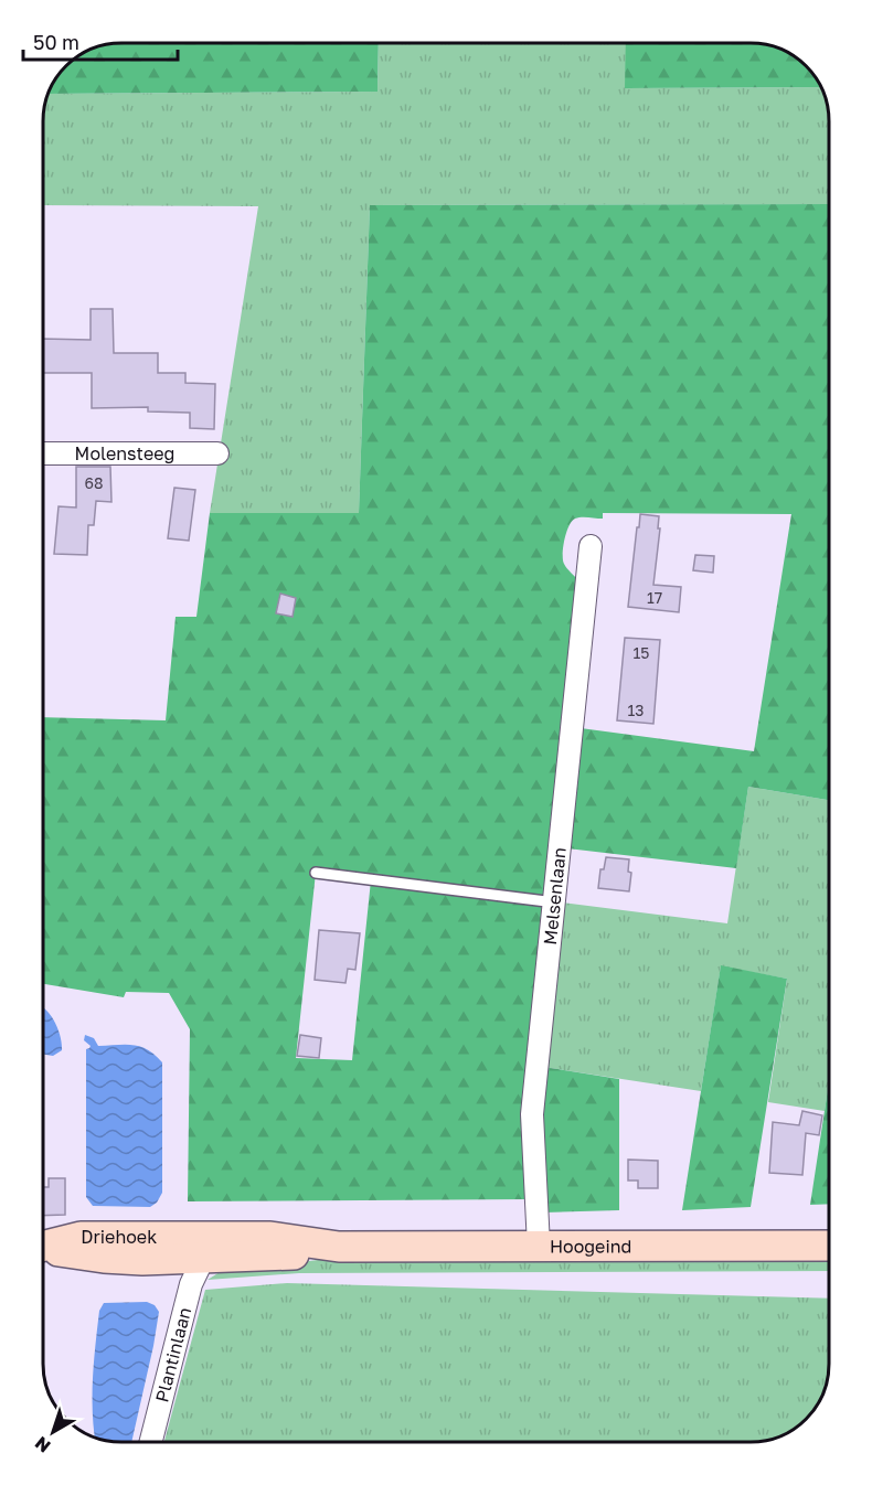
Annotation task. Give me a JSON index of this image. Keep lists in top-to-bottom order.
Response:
{
  "streets": {
    "main road": ["Driehoek", "Hoogeind"],
    "street": ["Molensteeg", "Melsenlaan", "Plantinlaan"]
  },
  "crossings": [
    ["Melsenlaan", "Hoogeind"],
    ["Driehoek", "Hoogeind"],
    ["Driehoek", "Plantinlaan"],
    ["Hoogeind", "Plantinlaan"]
  ],
  "house_numbers": [
    "68",
    "17",
    "15",
    "13"
  ],
  "scale_bar": "50 m",
  "north": "bottom left"
}
